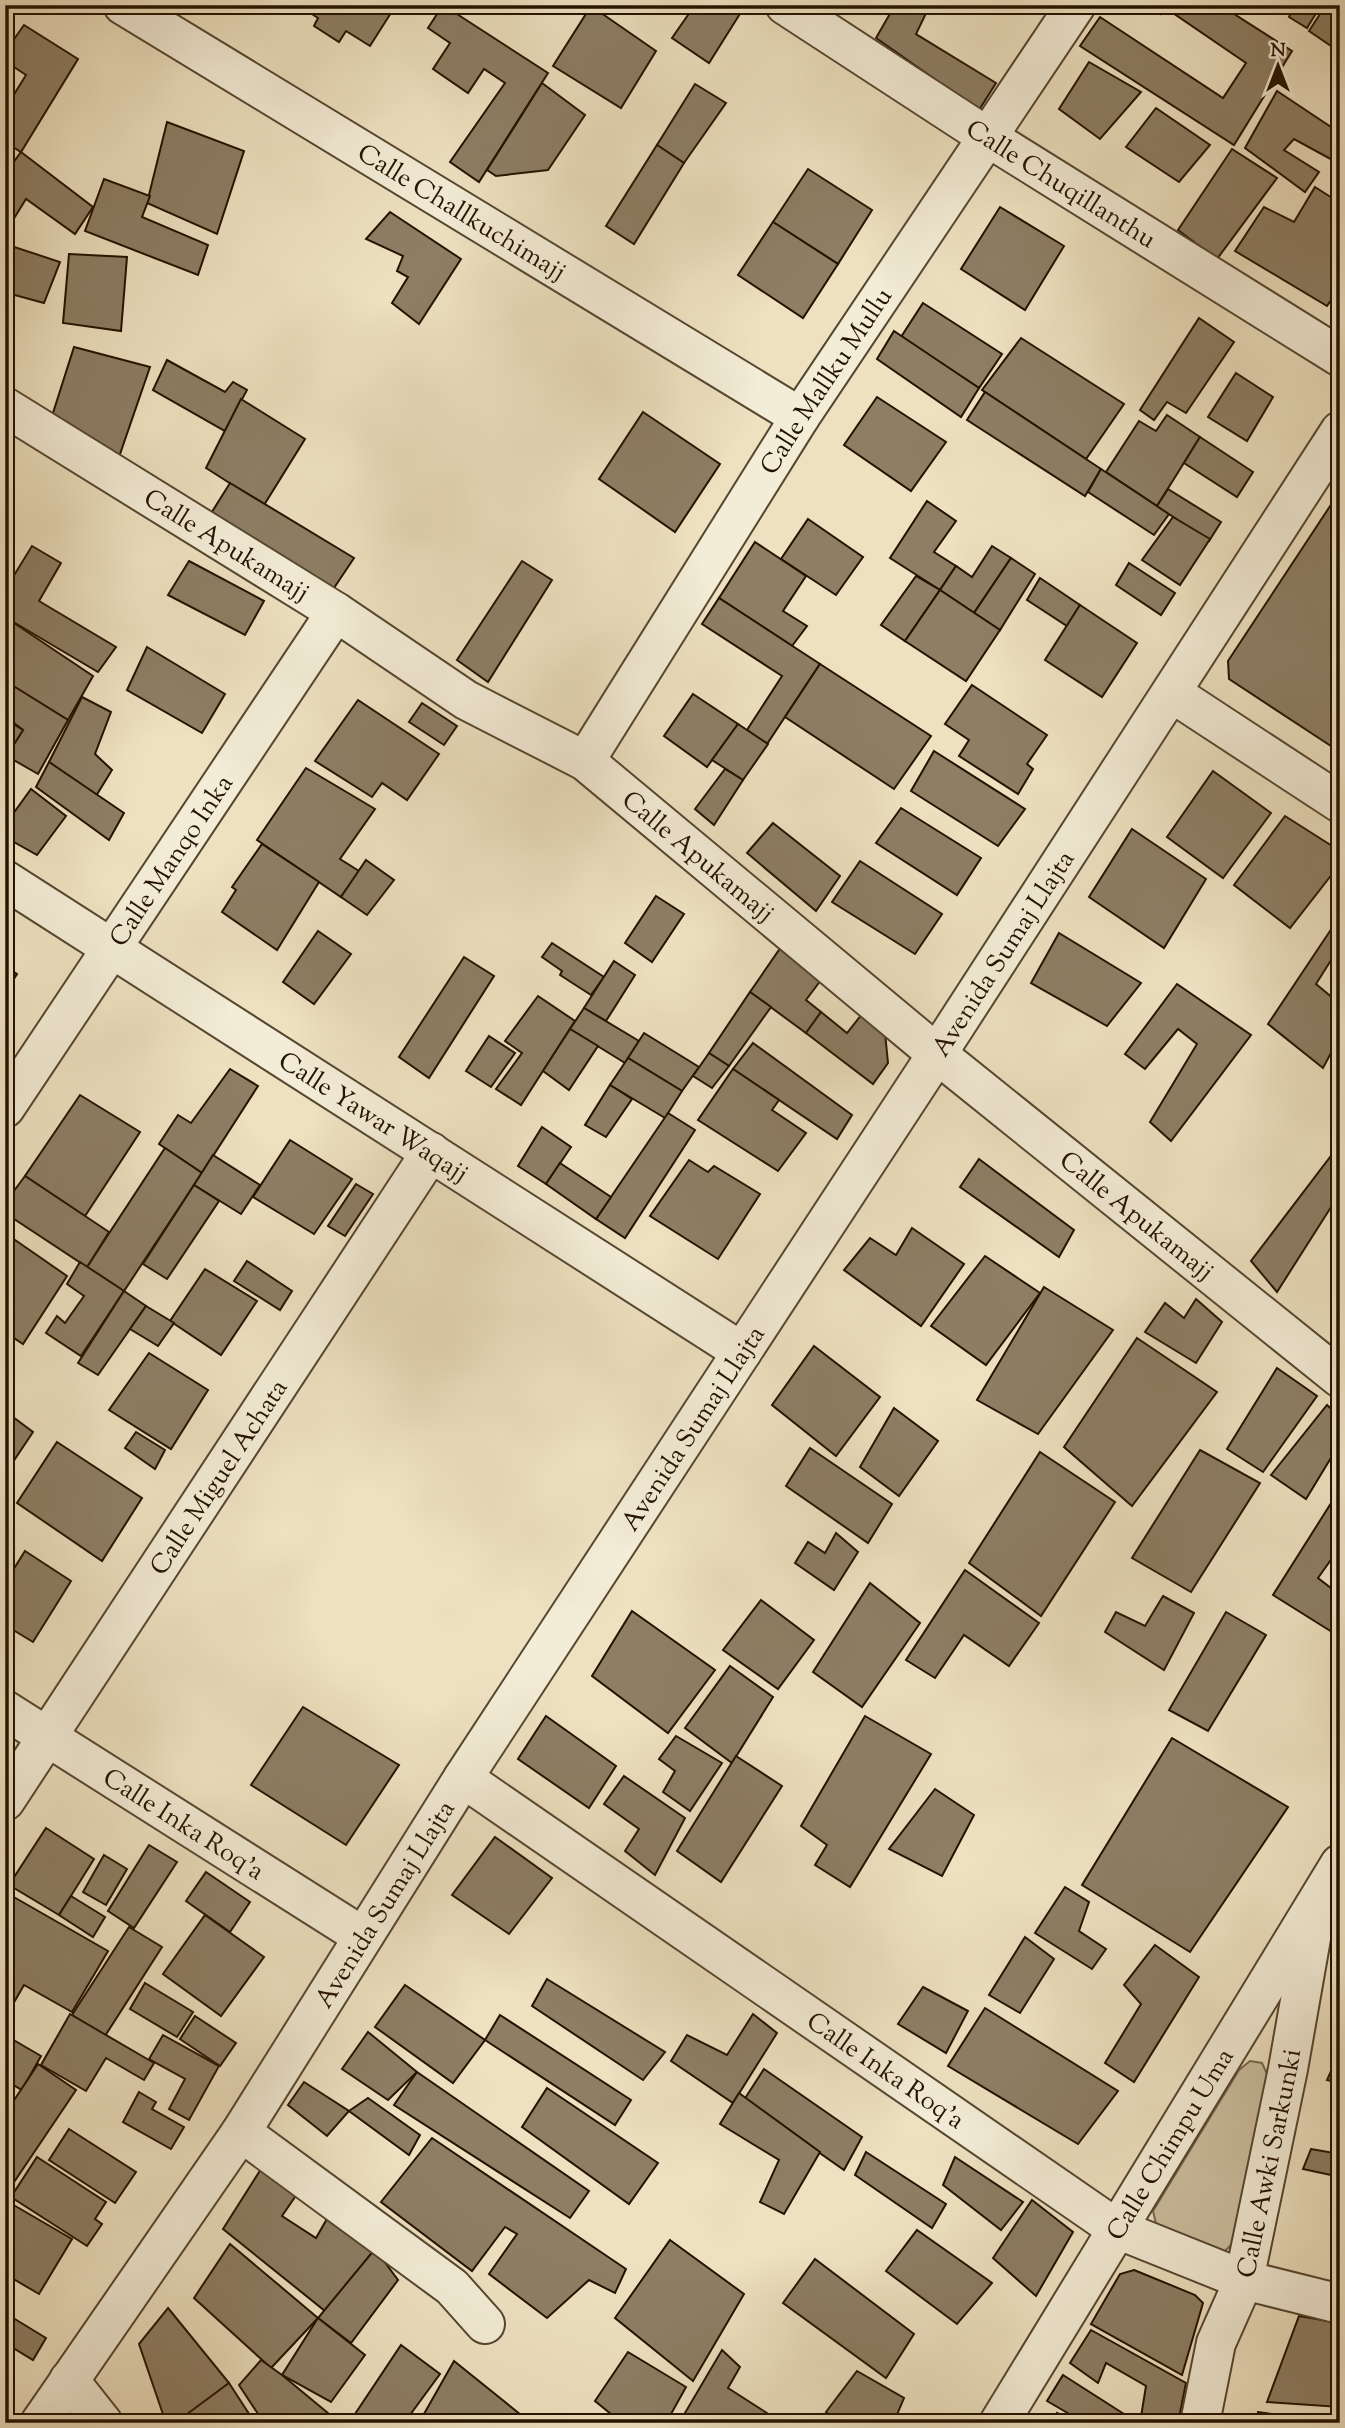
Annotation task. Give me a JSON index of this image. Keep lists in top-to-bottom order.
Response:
{
  "streets": {
    "street": [
      "Calle Chuqillanthu",
      "Calle Challkuchimajj",
      "Calle Mallku Mullu",
      "Calle Apukamajj",
      "Calle Manqo Inka",
      "Avenida Sumaj Llajta",
      "Calle Yawar Waqajj",
      "Calle Miguel Achata",
      "Calle Inka Roq'a",
      "Calle Chimpu Uma",
      "Calle Awki Sarkunki"
    ]
  },
  "crossings": [
    ["Calle Chuqillanthu", "Calle Mallku Mullu"],
    ["Calle Challkuchimajj", "Calle Mallku Mullu"],
    ["Calle Mallku Mullu", "Calle Apukamajj"],
    ["Calle Apukamajj", "Calle Manqo Inka"],
    ["Calle Apukamajj", "Avenida Sumaj Llajta"],
    ["Calle Manqo Inka", "Calle Yawar Waqajj"],
    ["Avenida Sumaj Llajta", "Calle Yawar Waqajj"],
    ["Avenida Sumaj Llajta", "Calle Inka Roq'a"],
    ["Calle Yawar Waqajj", "Calle Miguel Achata"],
    ["Calle Miguel Achata", "Calle Inka Roq'a"],
    ["Calle Inka Roq'a", "Calle Chimpu Uma"],
    ["Calle Inka Roq'a", "Calle Awki Sarkunki"],
    ["Calle Chimpu Uma", "Calle Awki Sarkunki"]
  ],
  "north": "top"
}
